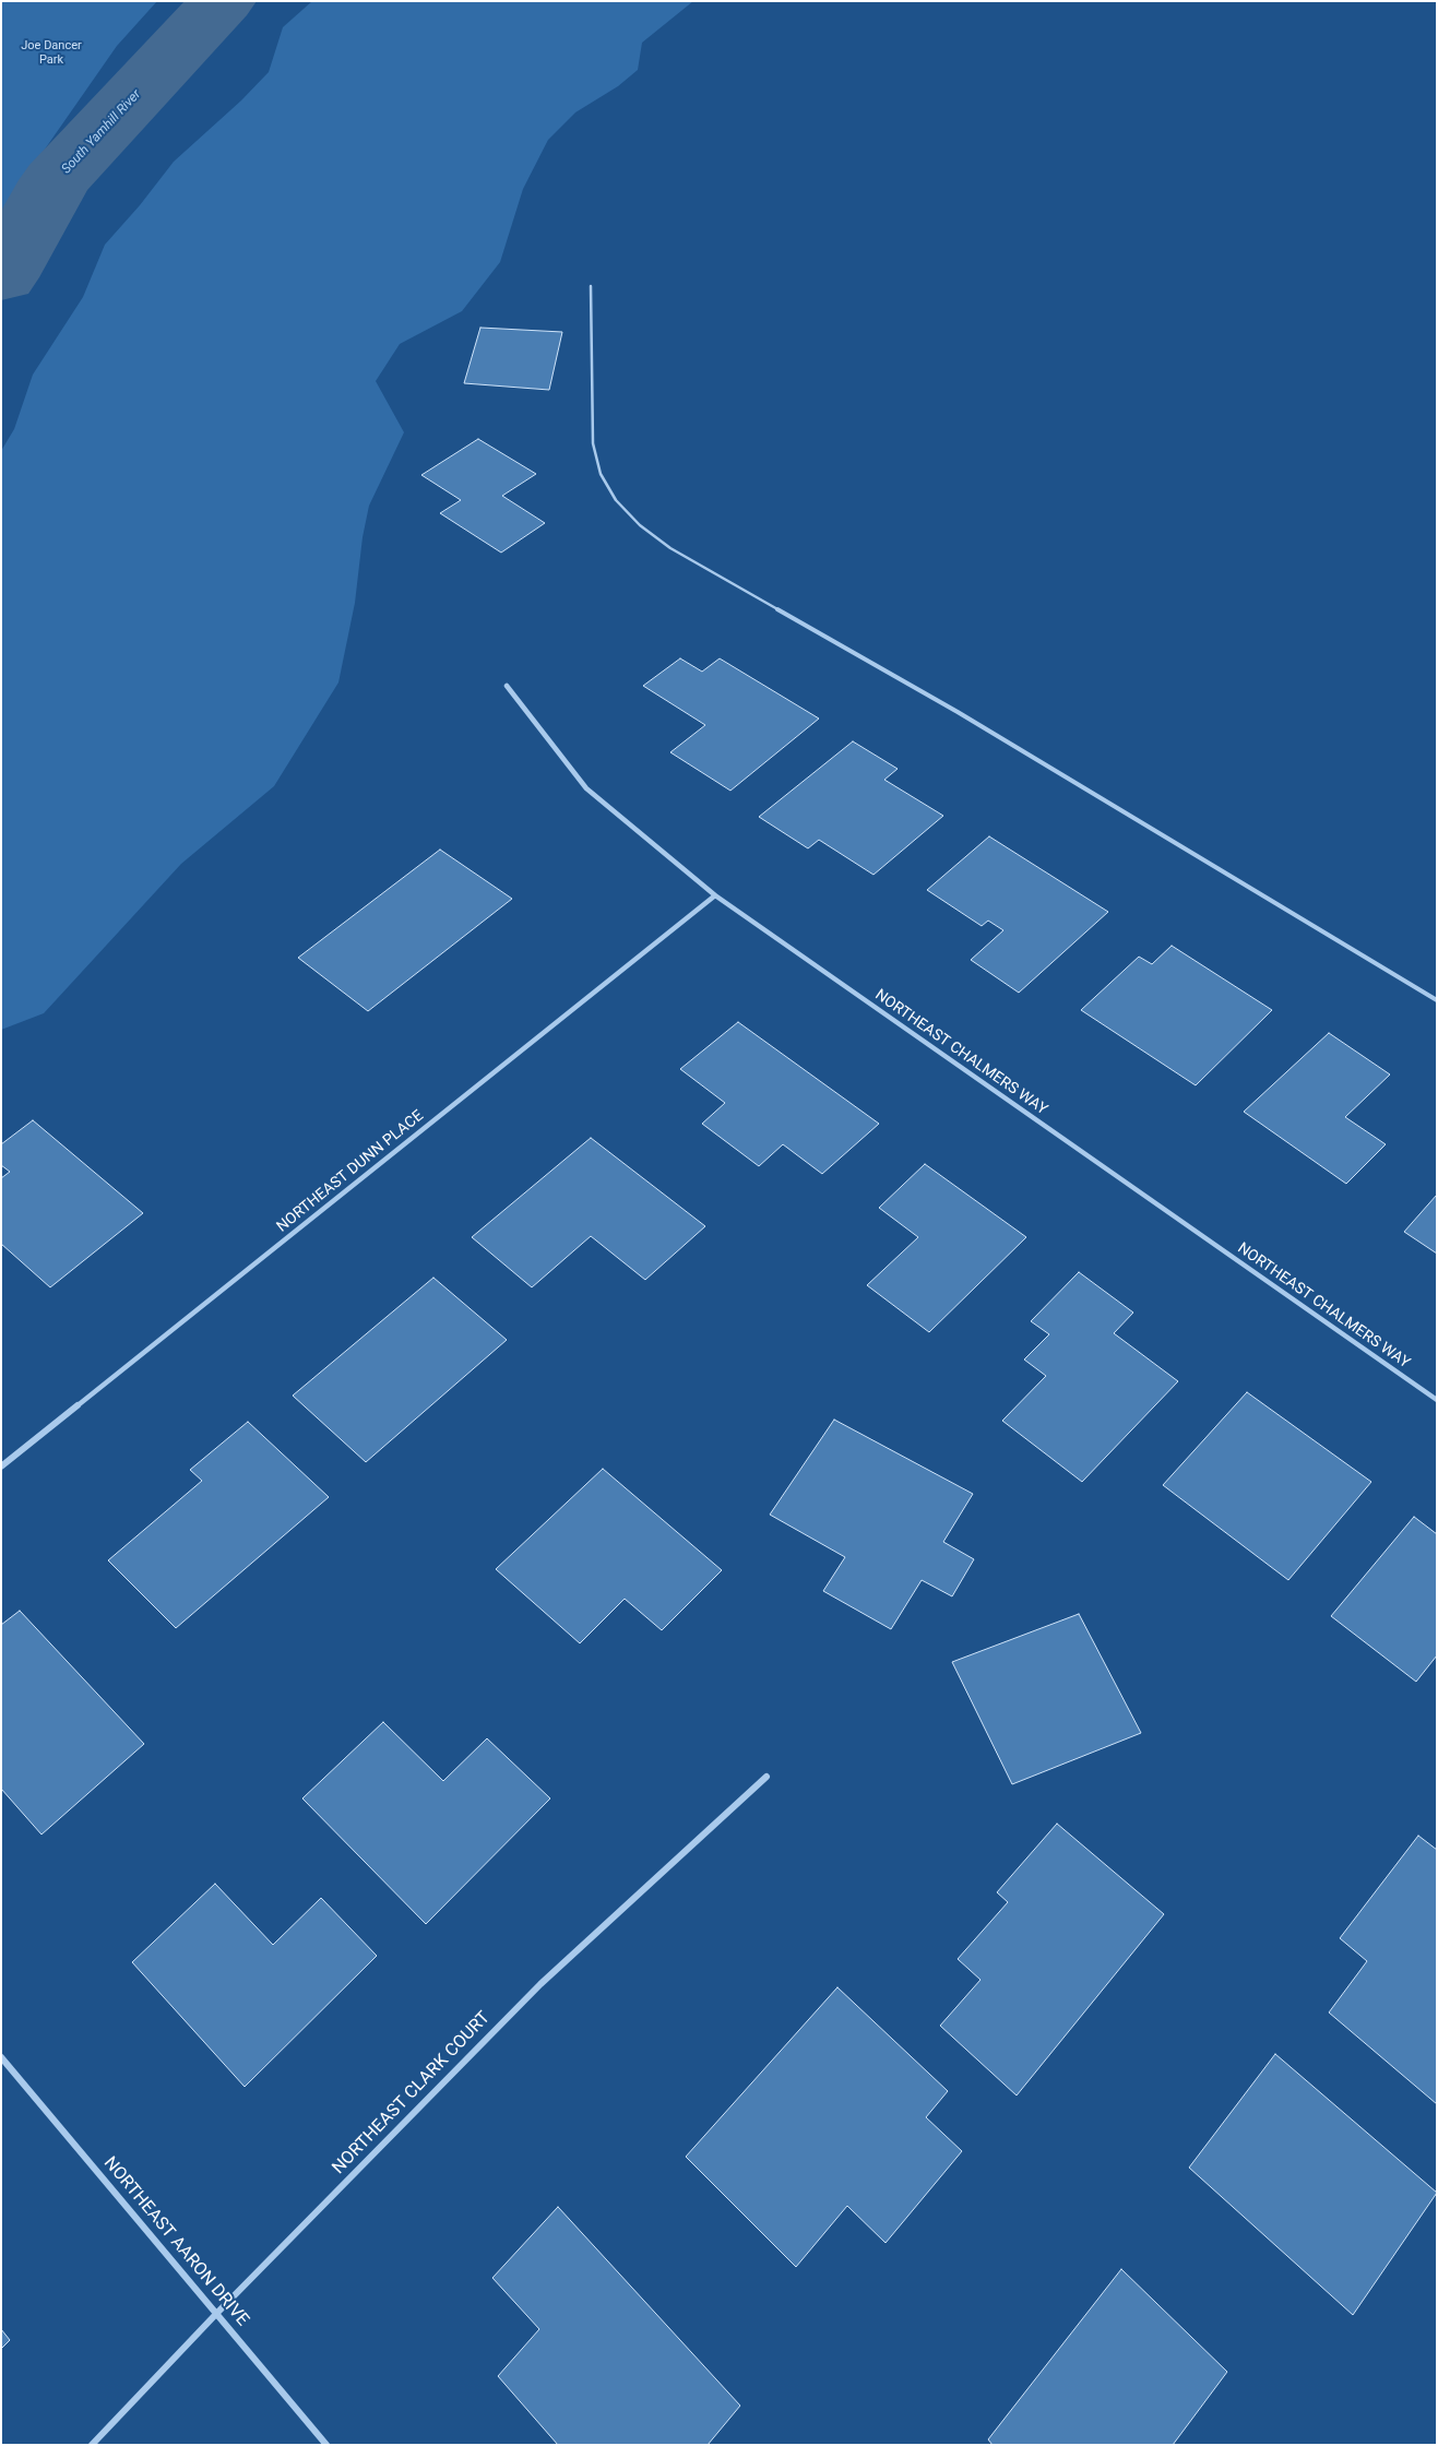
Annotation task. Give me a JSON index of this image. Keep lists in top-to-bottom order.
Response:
{
  "streets": {
    "street": [
      "NORTHEAST CHALMERS WAY",
      "NORTHEAST DUNN PLACE",
      "NORTHEAST CLARK COURT",
      "NORTHEAST AARON DRIVE"
    ]
  },
  "crossings": [
    ["NORTHEAST CHALMERS WAY", "NORTHEAST DUNN PLACE"],
    ["NORTHEAST CLARK COURT", "NORTHEAST AARON DRIVE"]
  ],
  "water": ["South Yamhill River"],
  "parks": ["Joe Dancer Park"]
}
